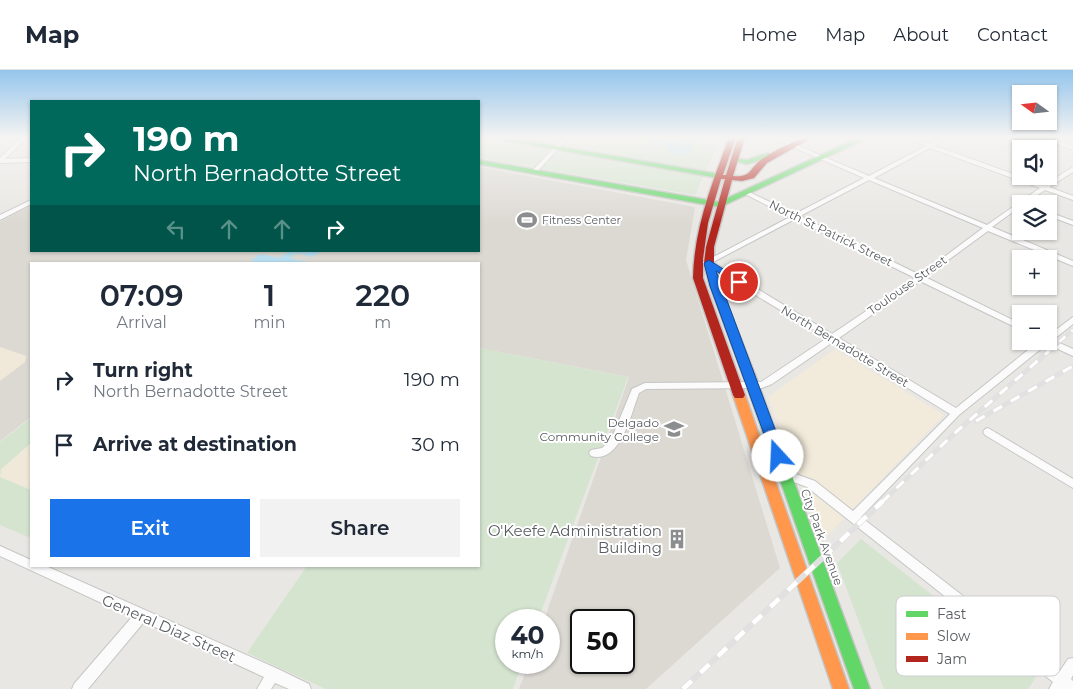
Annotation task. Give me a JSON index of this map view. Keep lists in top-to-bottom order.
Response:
{
  "streets": {
    "main road": ["City Park Avenue"],
    "street": [
      "North St Patrick Street",
      "Toulouse Street",
      "North Bernadotte Street",
      "General Diaz Street"
    ]
  },
  "crossings": [
    ["North St Patrick Street", "Toulouse Street"],
    ["Toulouse Street", "North Bernadotte Street"],
    ["Toulouse Street", "City Park Avenue"],
    ["North Bernadotte Street", "City Park Avenue"]
  ],
  "places": {
    "sports": ["Fitness Center"],
    "school or university": ["Delgado Community College"],
    "building": ["O'Keefe Administration Building"]
  },
  "legend": ["Fast", "Slow", "Jam"],
  "north": "left",
  "page": {
    "header": "Map",
    "nav": [
      "Home",
      "Map",
      "About",
      "Contact"
    ],
    "map_buttons": ["+", "−"],
    "turn": ["190 m", "North Bernadotte Street"],
    "eta": [
      "07:09",
      "Arrival",
      "1",
      "min",
      "220",
      "m"
    ],
    "list": [
      {
        "name": "Turn right",
        "note": "North Bernadotte Street",
        "value": "190 m"
      },
      {
        "name": "Arrive at destination",
        "value": "30 m"
      }
    ],
    "buttons": ["Exit", "Share"],
    "speed": "40 km/h",
    "limit": "50"
  }
}
